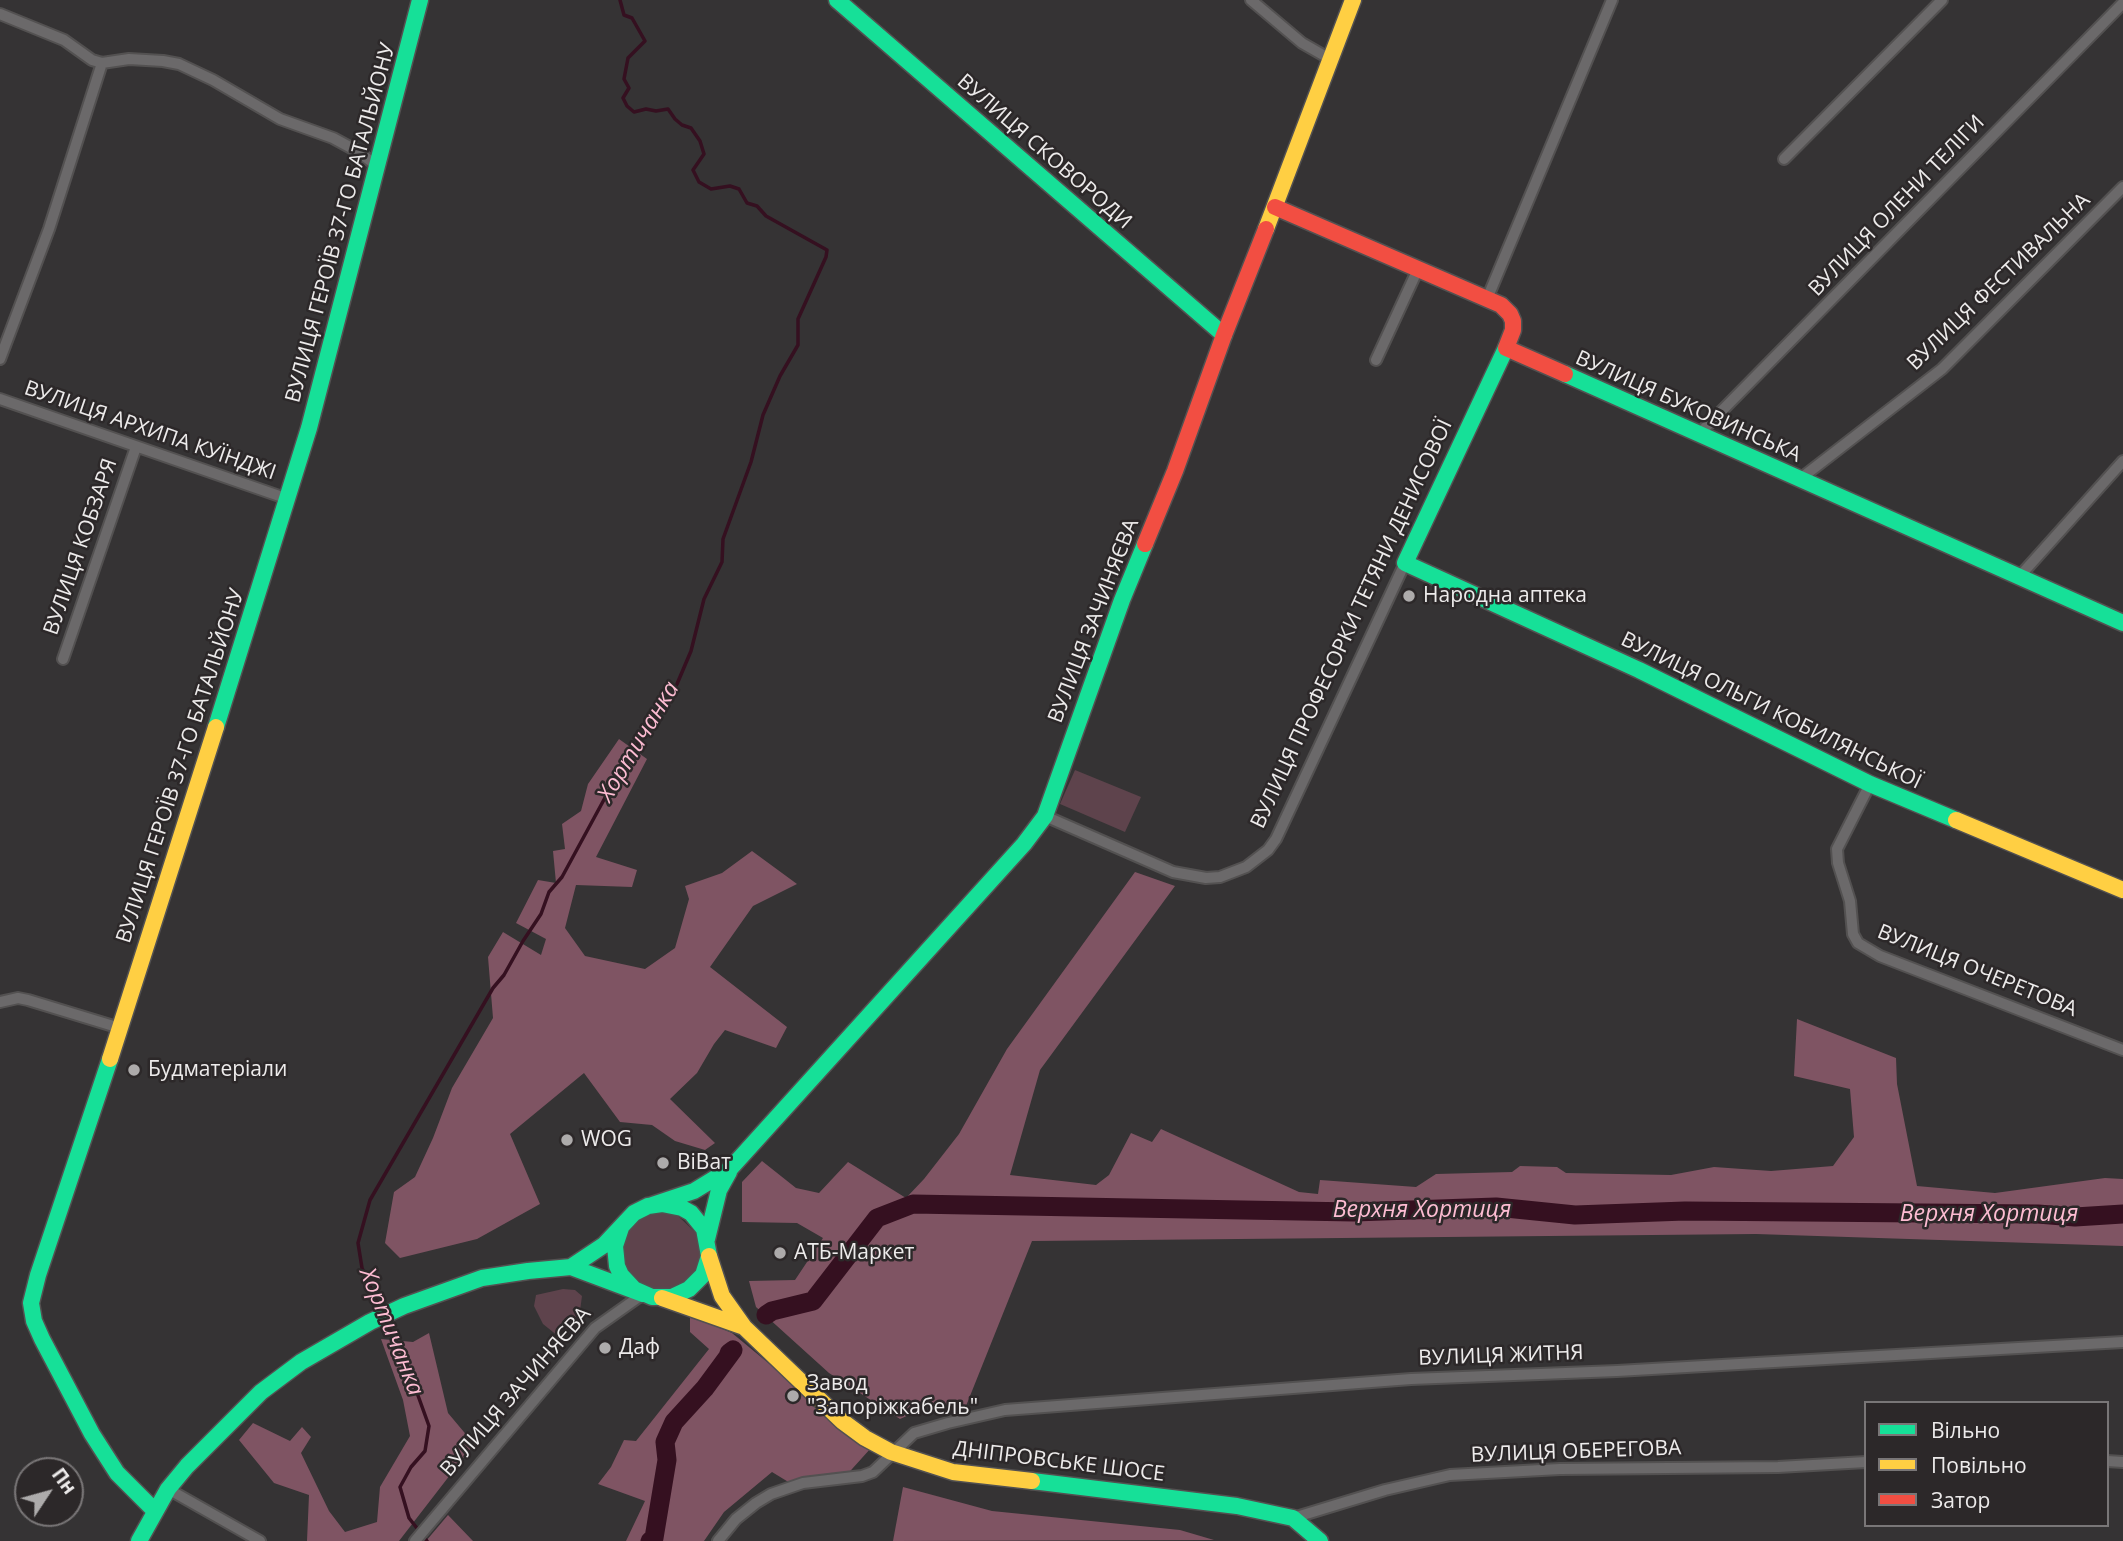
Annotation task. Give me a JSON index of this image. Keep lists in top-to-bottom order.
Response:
{
  "streets": {
    "street": [
      "ВУЛИЦЯ СКОВОРОДИ",
      "ВУЛИЦЯ ОЛЕНИ ТЕЛІГИ",
      "ВУЛИЦЯ ГЕРОЇВ 37-ГО БАТАЛЬЙОНУ",
      "ВУЛИЦЯ ФЕСТИВАЛЬНА",
      "ВУЛИЦЯ БУКОВИНСЬКА",
      "ВУЛИЦЯ АРХИПА КУЇНДЖІ",
      "ВУЛИЦЯ КОБЗАРЯ",
      "ВУЛИЦЯ ЗАЧИНЯЄВА",
      "ВУЛИЦЯ ПРОФЕСОРКИ ТЕТЯНИ ДЕНИСОВОЇ",
      "ВУЛИЦЯ ОЛЬГИ КОБИЛЯНСЬКОЇ",
      "ВУЛИЦЯ ОЧЕРЕТОВА",
      "ВУЛИЦЯ ЖИТНЯ",
      "ВУЛИЦЯ ОБЕРЕГОВА",
      "ДНІПРОВСЬКЕ ШОСЕ"
    ]
  },
  "crossings": [
    ["ВУЛИЦЯ СКОВОРОДИ", "ВУЛИЦЯ ЗАЧИНЯЄВА"],
    ["ВУЛИЦЯ ОЛЕНИ ТЕЛІГИ", "ВУЛИЦЯ БУКОВИНСЬКА"],
    ["ВУЛИЦЯ ГЕРОЇВ 37-ГО БАТАЛЬЙОНУ", "ВУЛИЦЯ АРХИПА КУЇНДЖІ"],
    ["ВУЛИЦЯ ФЕСТИВАЛЬНА", "ВУЛИЦЯ БУКОВИНСЬКА"],
    ["ВУЛИЦЯ БУКОВИНСЬКА", "ВУЛИЦЯ ПРОФЕСОРКИ ТЕТЯНИ ДЕНИСОВОЇ"],
    ["ВУЛИЦЯ АРХИПА КУЇНДЖІ", "ВУЛИЦЯ КОБЗАРЯ"],
    ["ВУЛИЦЯ ЗАЧИНЯЄВА", "ВУЛИЦЯ ПРОФЕСОРКИ ТЕТЯНИ ДЕНИСОВОЇ"],
    ["ВУЛИЦЯ ЗАЧИНЯЄВА", "ДНІПРОВСЬКЕ ШОСЕ"],
    ["ВУЛИЦЯ ПРОФЕСОРКИ ТЕТЯНИ ДЕНИСОВОЇ", "ВУЛИЦЯ ОЛЬГИ КОБИЛЯНСЬКОЇ"],
    ["ВУЛИЦЯ ОЛЬГИ КОБИЛЯНСЬКОЇ", "ВУЛИЦЯ ОЧЕРЕТОВА"],
    ["ВУЛИЦЯ ЖИТНЯ", "ДНІПРОВСЬКЕ ШОСЕ"],
    ["ВУЛИЦЯ ОБЕРЕГОВА", "ДНІПРОВСЬКЕ ШОСЕ"]
  ],
  "water": ["Хортичанка", "Верхня Хортиця"],
  "places": [
    "Народна аптека",
    "Будматеріали",
    "WOG",
    "ВіВат",
    "АТБ-Маркет",
    "Даф",
    "Завод \"Запоріжкабель\""
  ],
  "legend": ["Вільно", "Повільно", "Затор"],
  "north": "top right"
}
